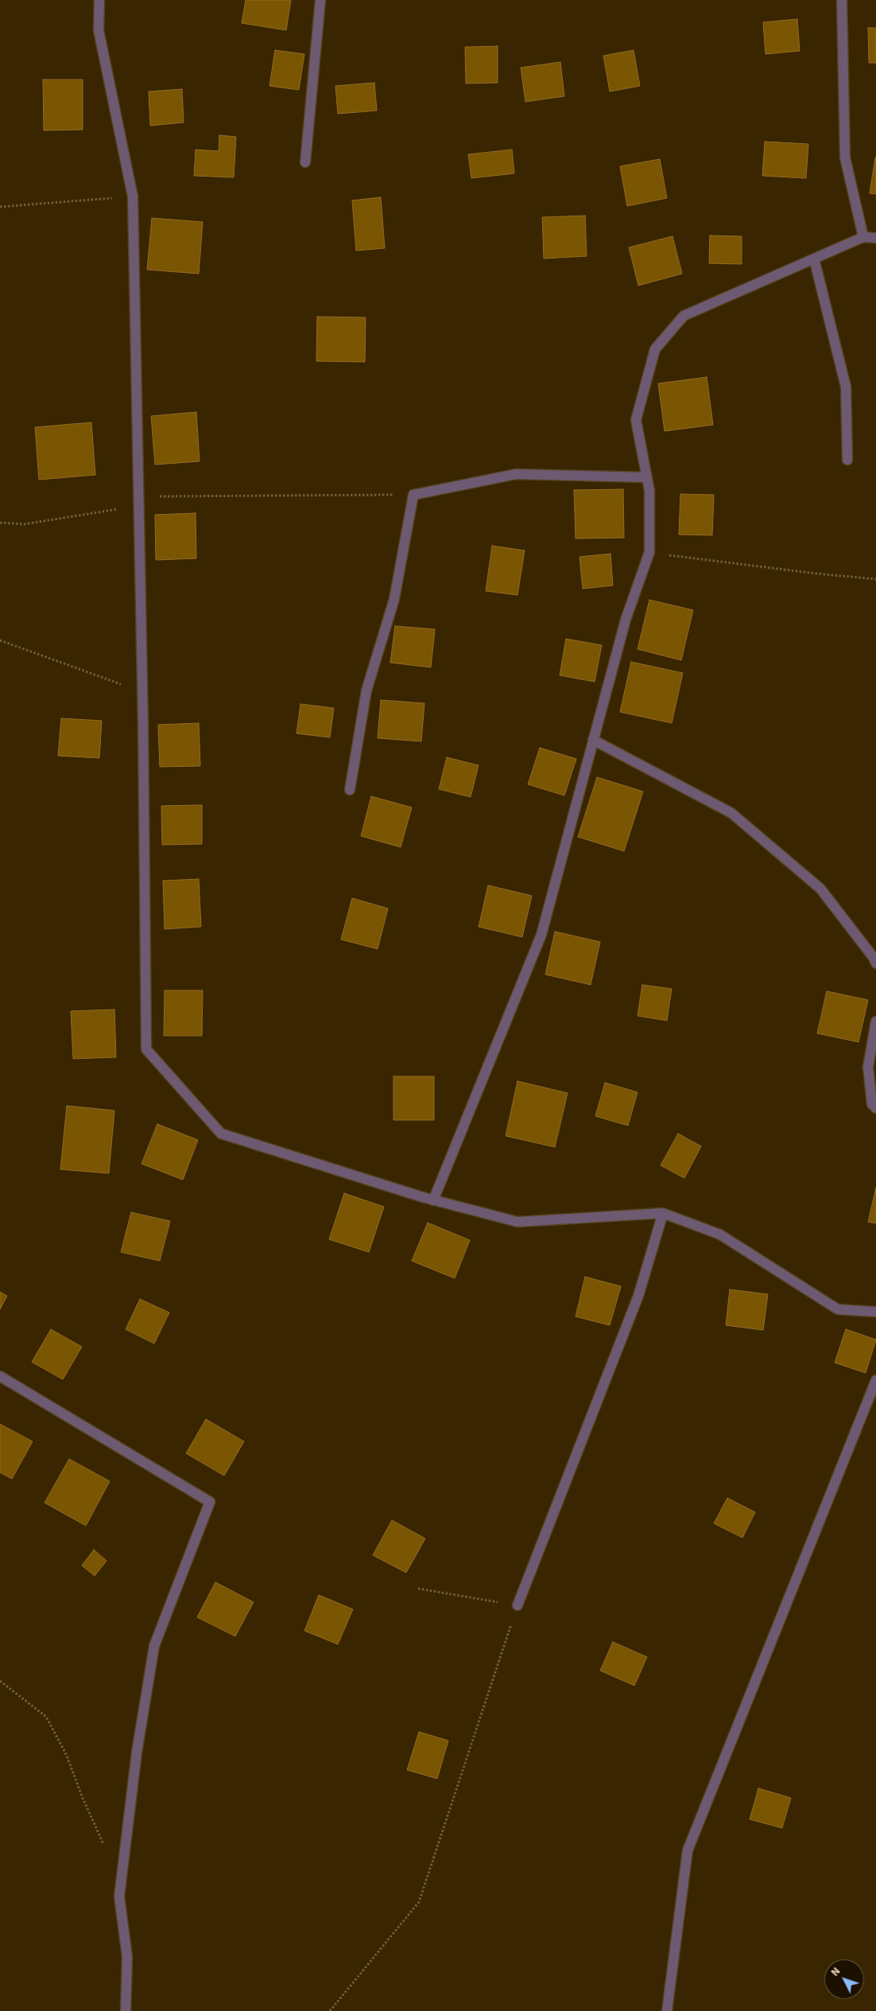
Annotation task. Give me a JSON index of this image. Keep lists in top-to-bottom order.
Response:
{
  "north": "top left"
}
